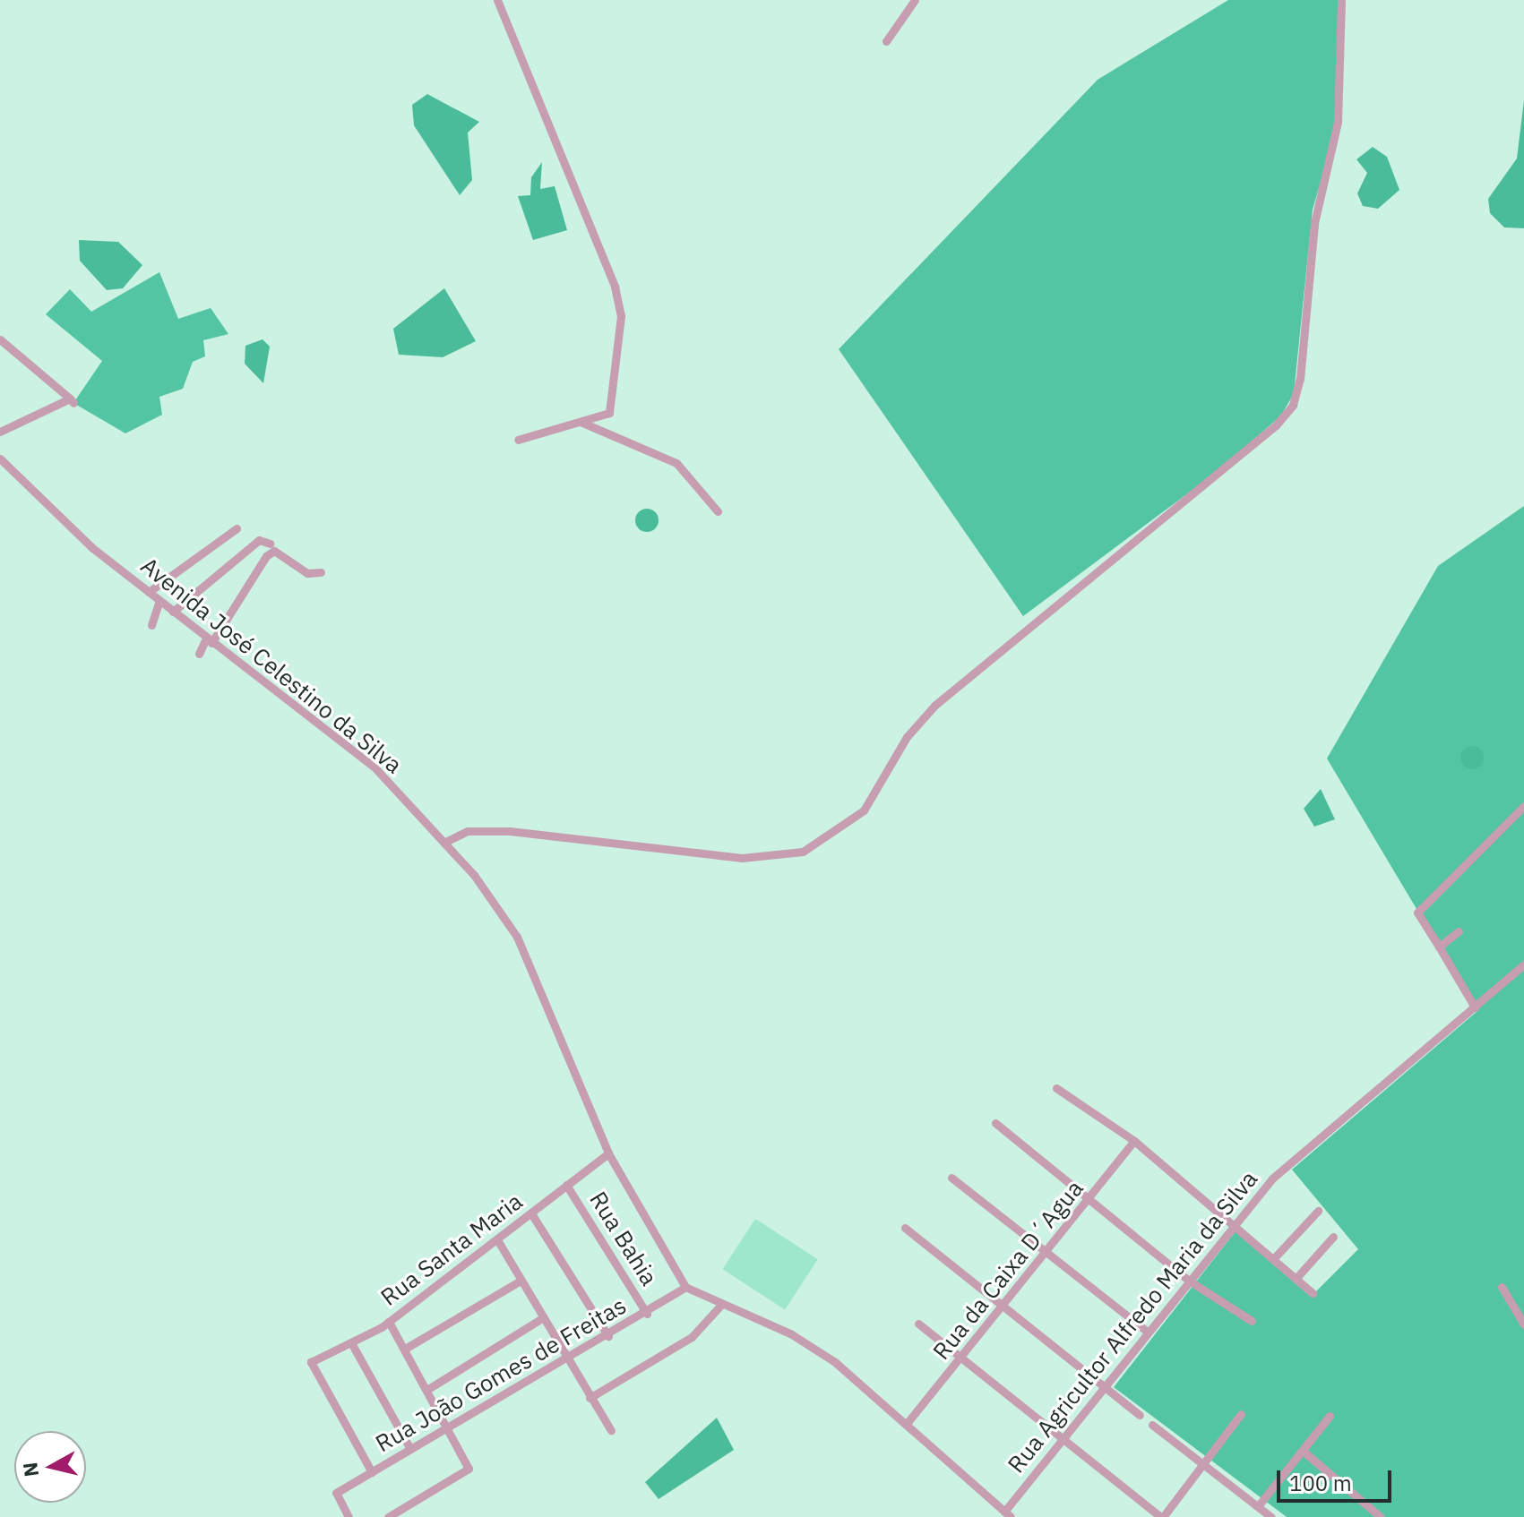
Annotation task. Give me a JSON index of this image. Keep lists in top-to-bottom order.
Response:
{
  "streets": {
    "street": [
      "Avenida José Celestino da Silva",
      "Rua Bahia",
      "Rua Santa Maria",
      "Rua da Caixa D´Agua",
      "Rua Agricultor Alfredo Maria da Silva",
      "Rua João Gomes de Freitas"
    ]
  },
  "crossings": [
    ["Avenida José Celestino da Silva", "Rua Santa Maria"],
    ["Avenida José Celestino da Silva", "Rua João Gomes de Freitas"],
    ["Rua Bahia", "Rua Santa Maria"],
    ["Rua Bahia", "Rua João Gomes de Freitas"],
    ["Rua Santa Maria", "Rua João Gomes de Freitas"]
  ],
  "scale_bar": "100 m",
  "north": "left"
}
